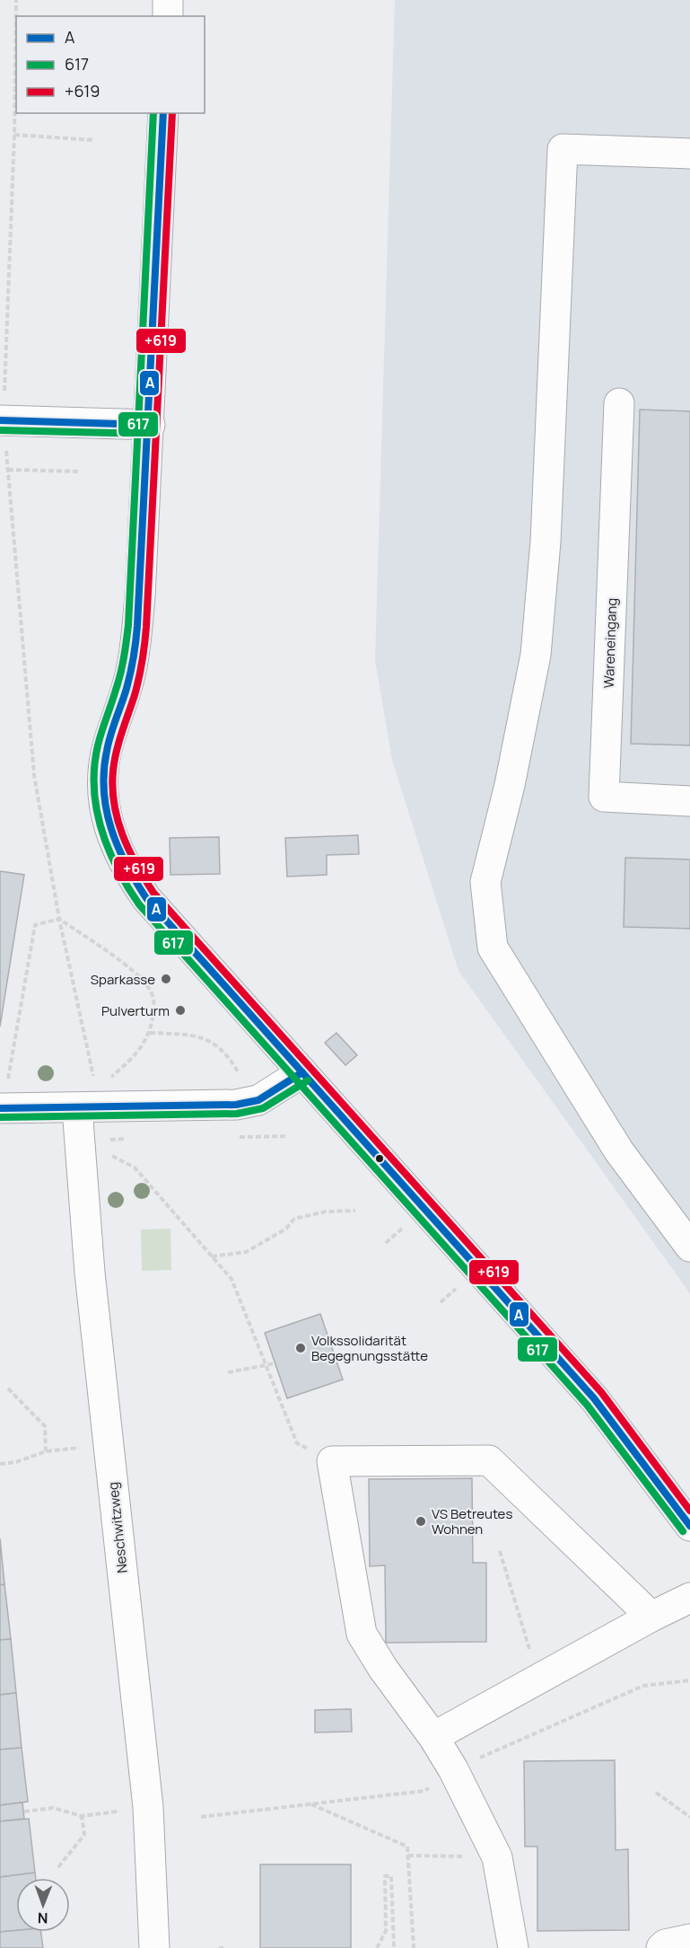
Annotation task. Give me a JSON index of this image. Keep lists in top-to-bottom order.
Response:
{
  "streets": {
    "street": ["Wareneingang", "Neschwitzweg"]
  },
  "places": [
    "Sparkasse",
    "Pulverturm",
    "Volkssolidarität Begegnungsstätte",
    "VS Betreutes Wohnen"
  ],
  "lines": ["transit line A", "transit line 617", "transit line +619"],
  "legend": ["A", "617", "+619"],
  "north": "bottom"
}
